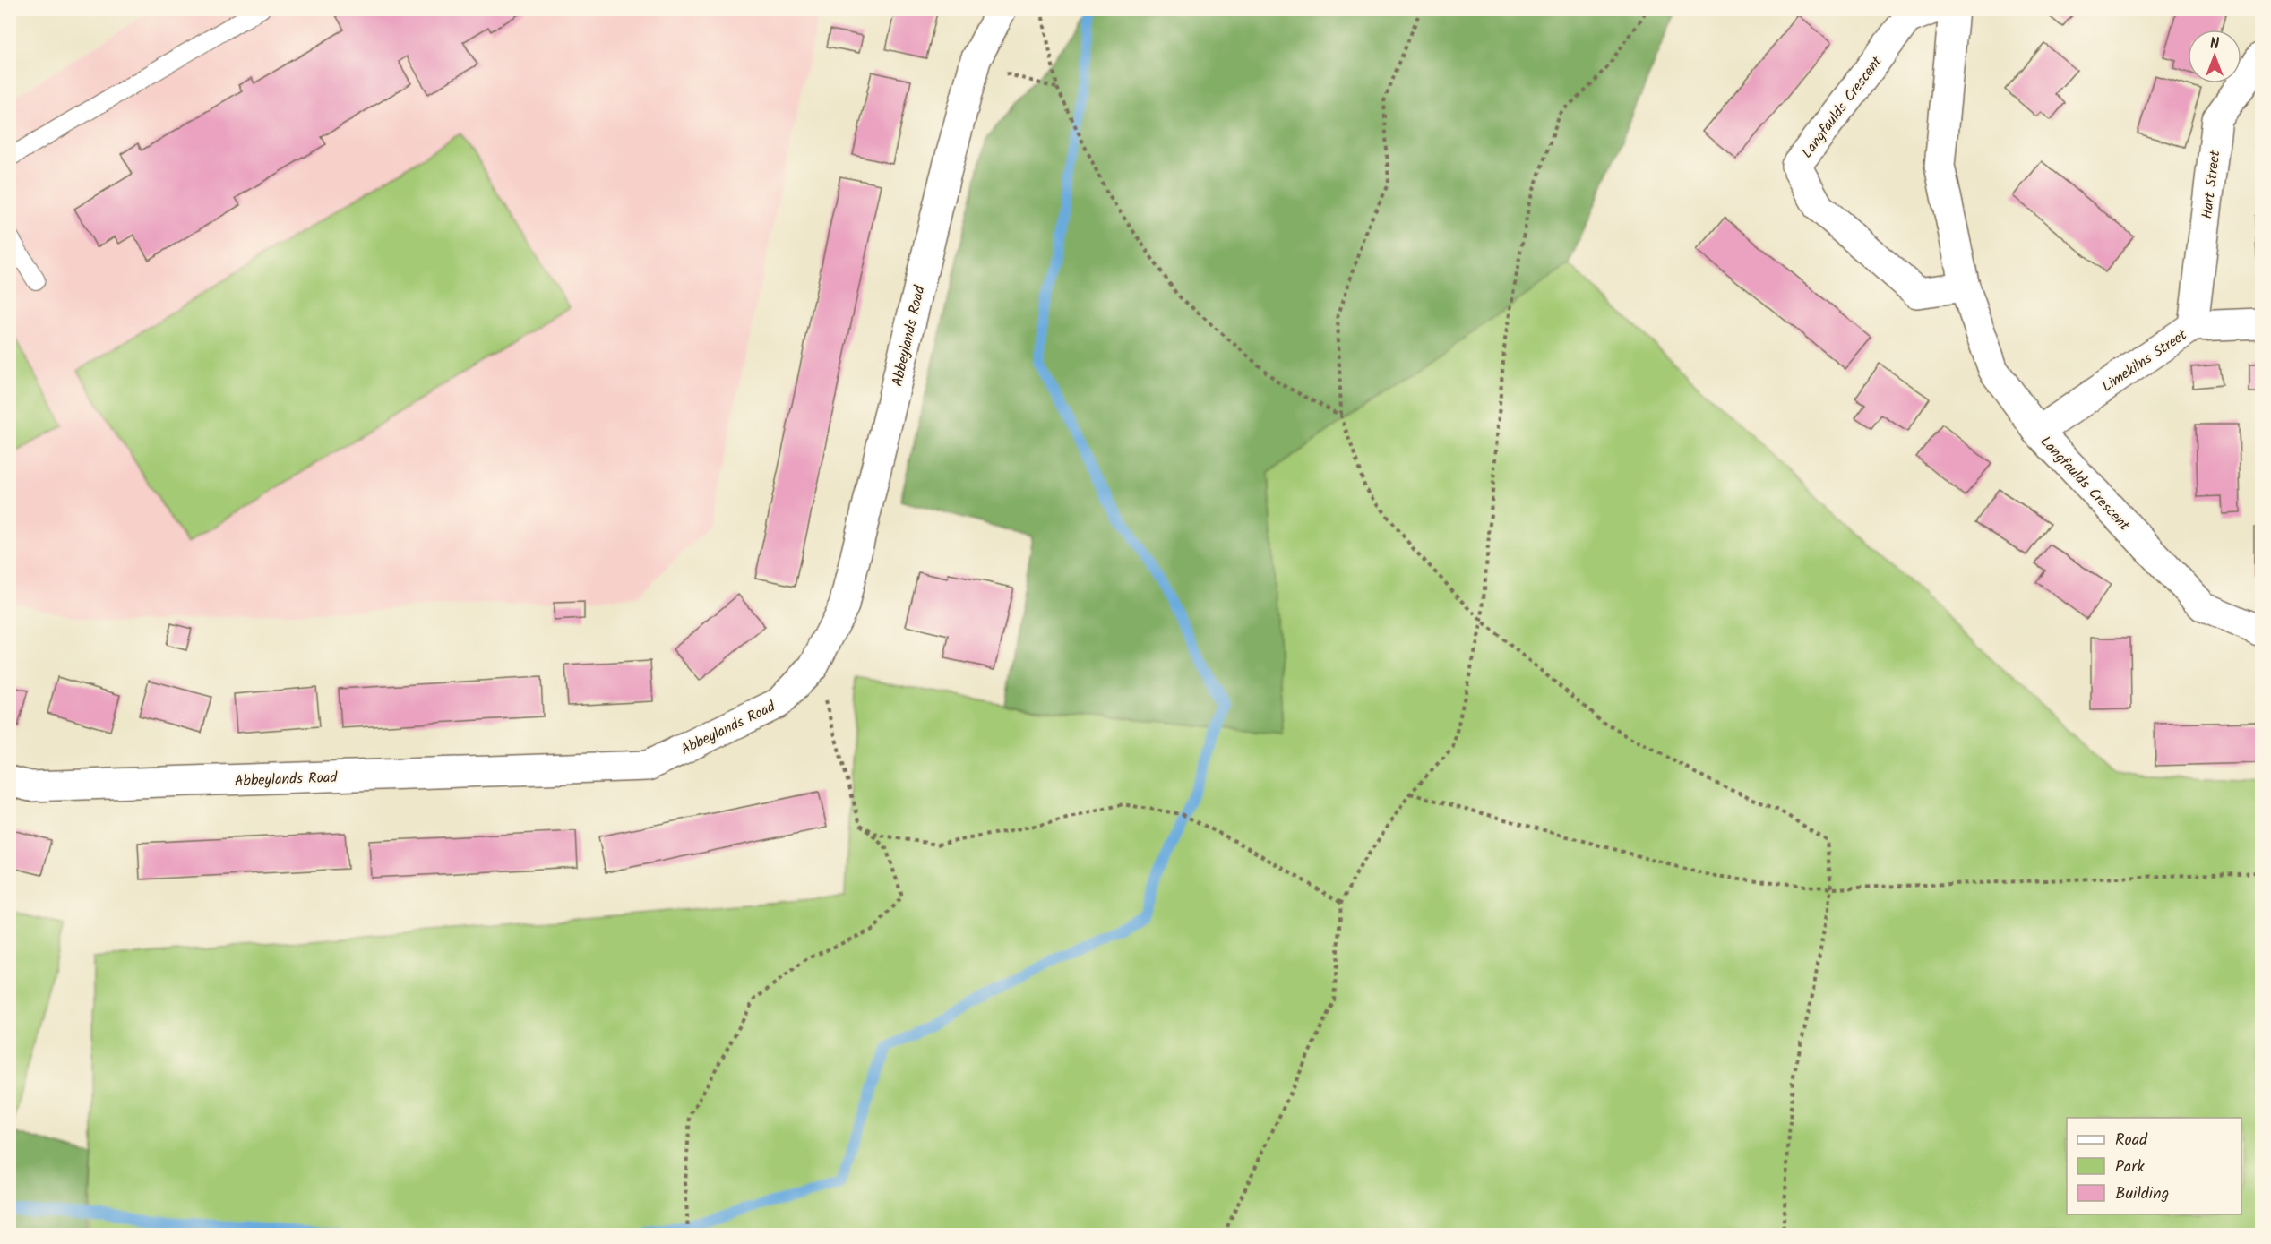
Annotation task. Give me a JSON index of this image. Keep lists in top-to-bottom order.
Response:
{
  "streets": {
    "street": [
      "Langfaulds Crescent",
      "Hart Street",
      "Abbeylands Road",
      "Limekilns Street"
    ]
  },
  "crossings": [
    ["Langfaulds Crescent", "Limekilns Street"],
    ["Hart Street", "Limekilns Street"]
  ],
  "legend": ["Road", "Park", "Building"],
  "north": "top"
}
